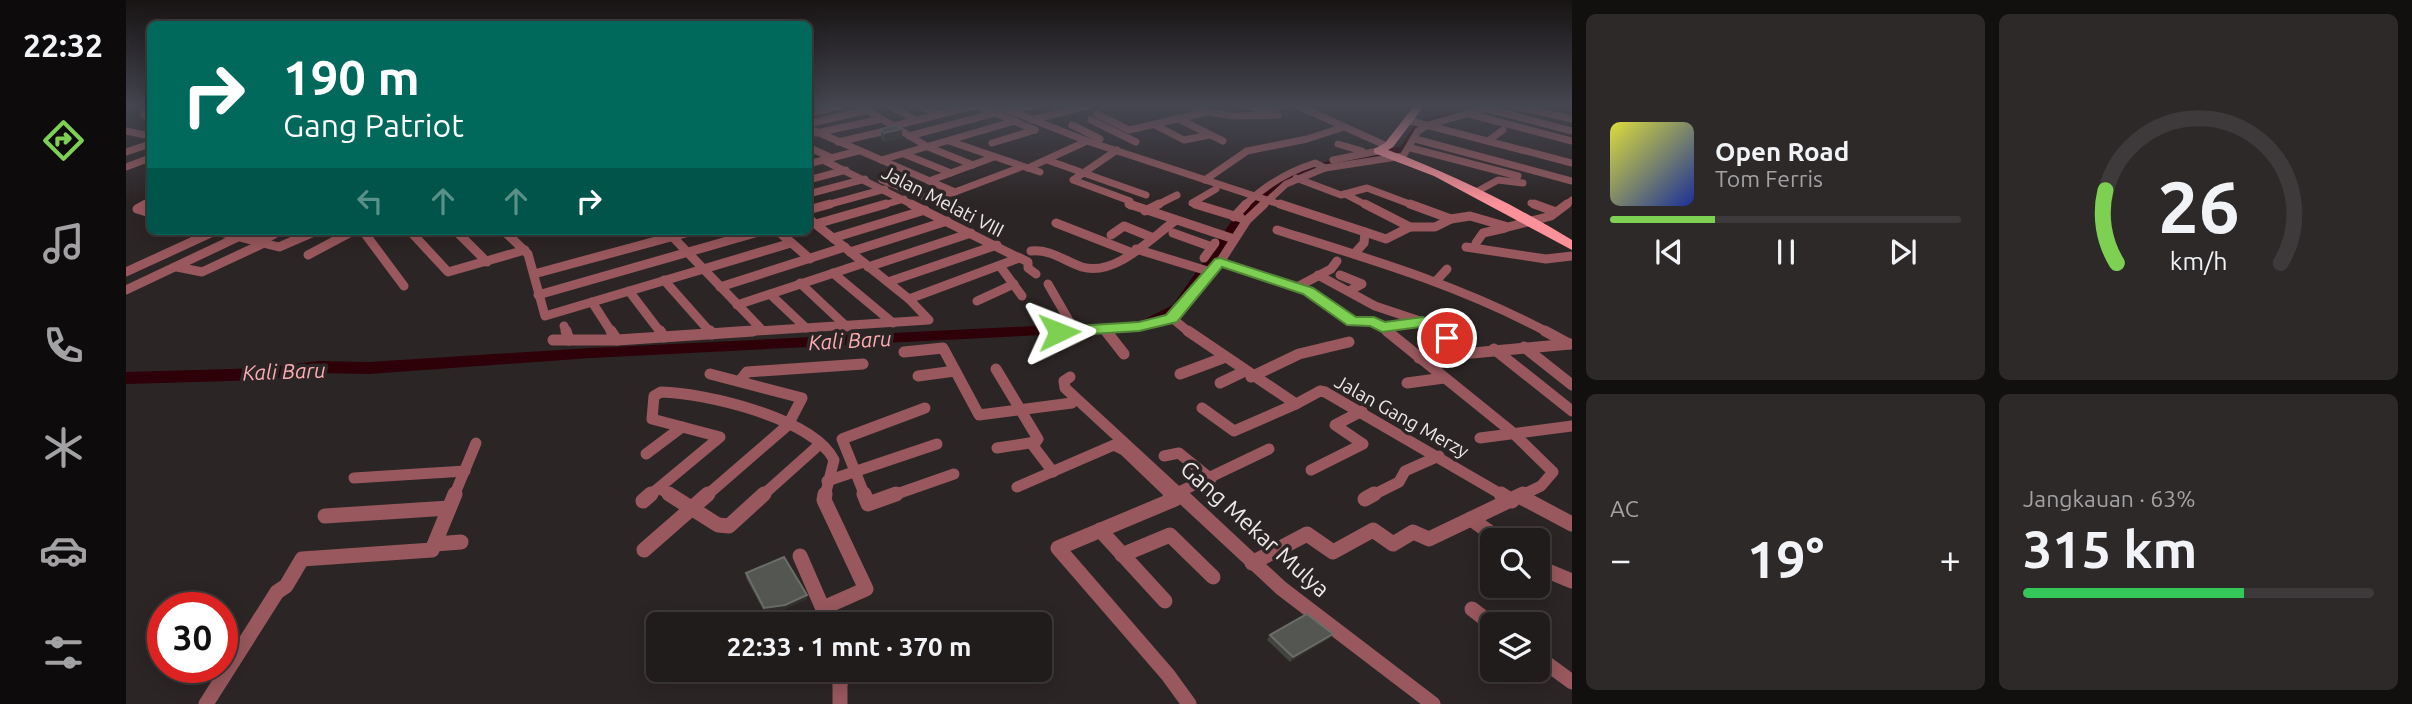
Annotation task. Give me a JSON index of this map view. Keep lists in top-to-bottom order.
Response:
{
  "streets": {
    "street": ["Jalan Melati VIII", "Jalan Gang Merzy", "Gang Mekar Mulya"]
  },
  "water": ["Kali Baru"],
  "page": {
    "tabs": "22:32",
    "turn": ["190 m", "Gang Patriot"],
    "song": ["Open Road", "Tom Ferris"],
    "tile": [
      "AC",
      ["Jangkauan · 63%", "315 km"]
    ],
    "heat": ["−", "19°", "+"],
    "limit": "30",
    "trip": "22:33 · 1 mnt · 370 m",
    "gauge": ["26", "km/h"]
  }
}
